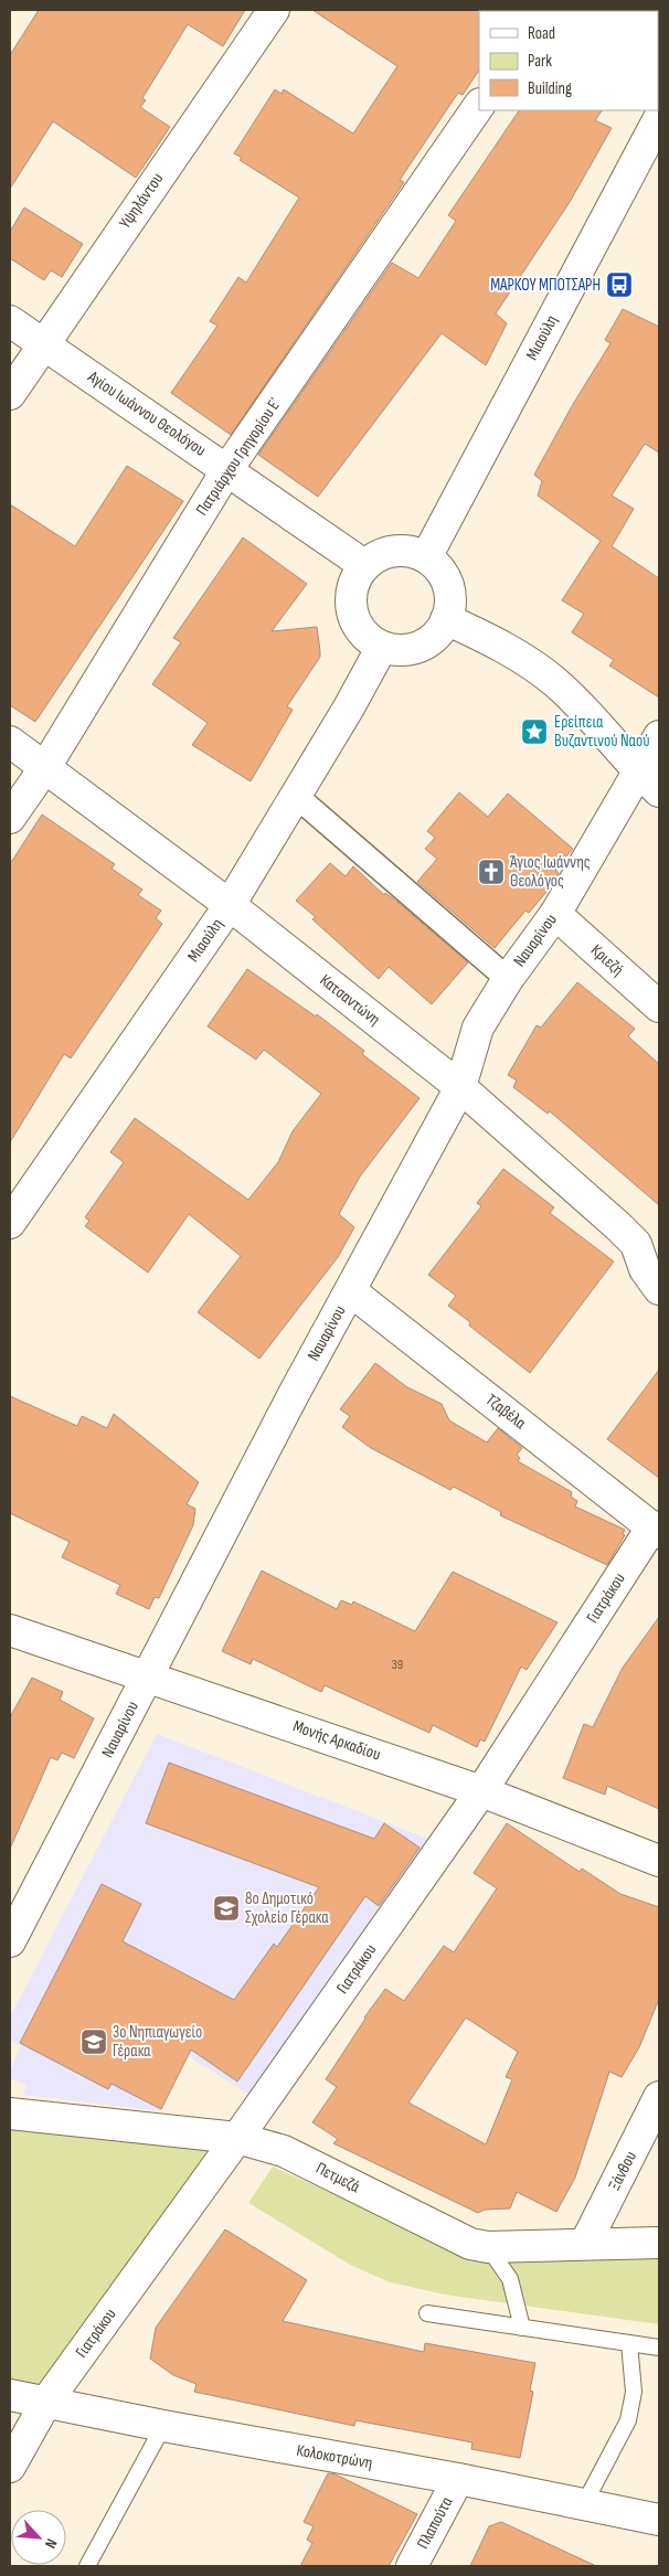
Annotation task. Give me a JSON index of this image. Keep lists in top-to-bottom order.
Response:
{
  "streets": {
    "street": [
      "Υψηλάντου",
      "Μιαούλη",
      "Αγίου Ιωάννου Θεολόγου",
      "Πατριάρχου Γρηγορίου Ε΄",
      "Ναυαρίνου",
      "Κριεζή",
      "Κατσαντώνη",
      "Τζαβέλα",
      "Γιατράκου",
      "Μονής Αρκαδίου",
      "Ξάνθου",
      "Πετμεζά",
      "Κολοκοτρώνη",
      "Πλαπούτα"
    ]
  },
  "crossings": [
    ["Υψηλάντου", "Αγίου Ιωάννου Θεολόγου"],
    ["Μιαούλη", "Αγίου Ιωάννου Θεολόγου"],
    ["Μιαούλη", "Κατσαντώνη"],
    ["Αγίου Ιωάννου Θεολόγου", "Πατριάρχου Γρηγορίου Ε΄"],
    ["Πατριάρχου Γρηγορίου Ε΄", "Κατσαντώνη"],
    ["Ναυαρίνου", "Κριεζή"],
    ["Ναυαρίνου", "Κατσαντώνη"],
    ["Ναυαρίνου", "Τζαβέλα"],
    ["Ναυαρίνου", "Μονής Αρκαδίου"],
    ["Τζαβέλα", "Γιατράκου"],
    ["Γιατράκου", "Μονής Αρκαδίου"],
    ["Γιατράκου", "Πετμεζά"],
    ["Γιατράκου", "Κολοκοτρώνη"],
    ["Ξάνθου", "Πετμεζά"],
    ["Κολοκοτρώνη", "Πλαπούτα"]
  ],
  "places": {
    "bus stop": ["ΜΑΡΚΟΥ ΜΠΟΤΣΑΡΗ"],
    "place": ["Ερείπεια Βυζαντινού Ναού"],
    "church": ["Άγιος Ιωάννης Θεολόγος"],
    "school or university": ["8ο Δημοτικό Σχολείο Γέρακα", "3ο Νηπιαγωγείο Γέρακα"]
  },
  "house_numbers": ["39"],
  "legend": ["Road", "Park", "Building"],
  "north": "bottom right"
}
